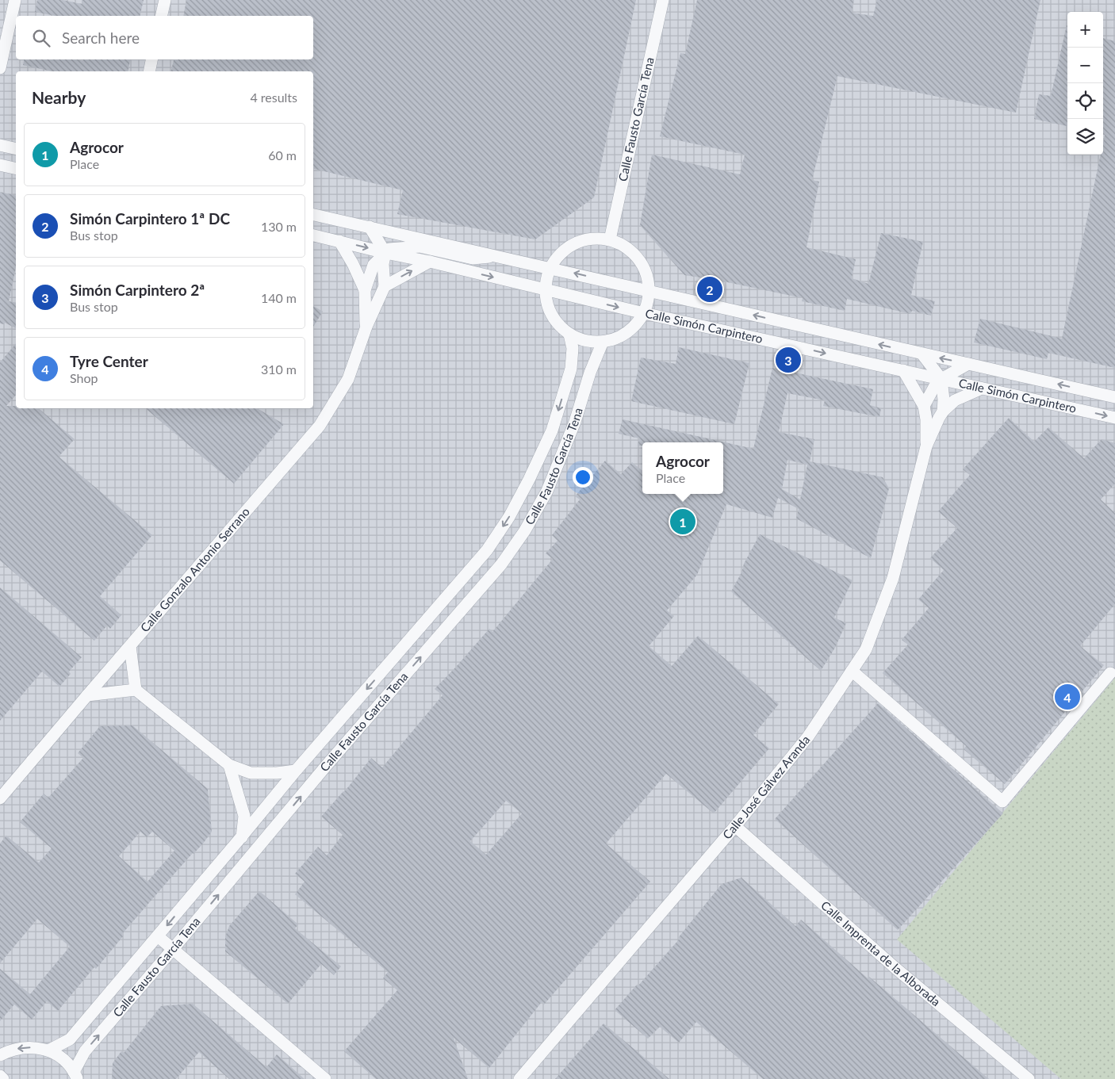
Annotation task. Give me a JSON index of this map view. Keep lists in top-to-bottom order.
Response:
{
  "streets": {
    "street": [
      "Calle Fausto García Tena",
      "Calle Simón Carpintero",
      "Calle Gonzalo Antonio Serrano",
      "Calle José Gálvez Aranda",
      "Calle Imprenta de la Alborada"
    ]
  },
  "crossings": [
    ["Calle Simón Carpintero", "Calle Gonzalo Antonio Serrano"],
    ["Calle Simón Carpintero", "Calle José Gálvez Aranda"],
    ["Calle José Gálvez Aranda", "Calle Imprenta de la Alborada"]
  ],
  "page": {
    "map_buttons": ["+", "−"],
    "search": "Search here",
    "heading": ["Nearby", "4 results"],
    "list": [
      {
        "mark": "1",
        "name": "Agrocor",
        "note": "Place",
        "value": "60 m"
      },
      {
        "mark": "2",
        "name": "Simón Carpintero 1ª DC",
        "note": "Bus stop",
        "value": "130 m"
      },
      {
        "mark": "3",
        "name": "Simón Carpintero 2ª",
        "note": "Bus stop",
        "value": "140 m"
      },
      {
        "mark": "4",
        "name": "Tyre Center",
        "note": "Shop",
        "value": "310 m"
      }
    ],
    "pins": [
      "2",
      "3",
      "1",
      "4"
    ],
    "popup": ["Agrocor", "Place"]
  }
}
